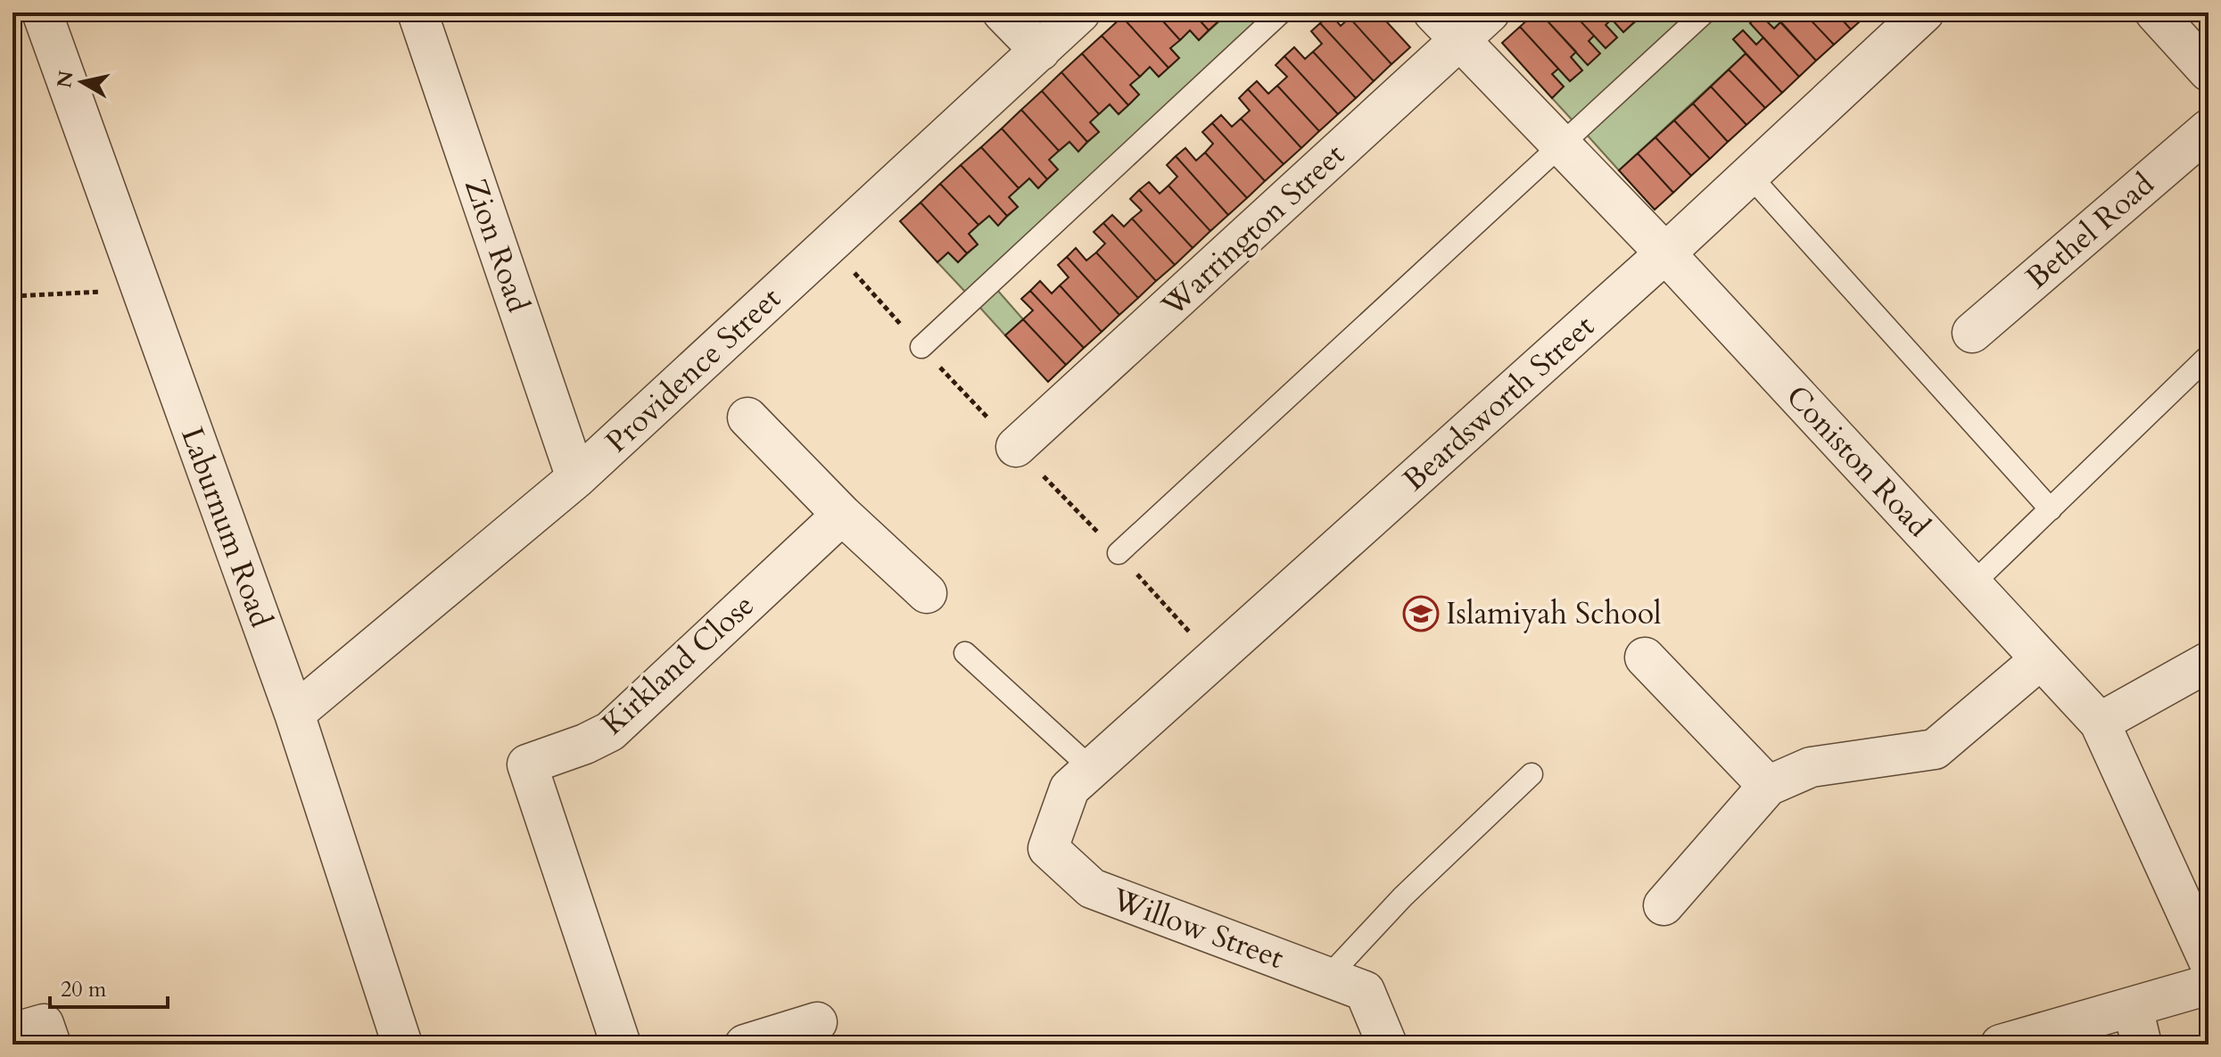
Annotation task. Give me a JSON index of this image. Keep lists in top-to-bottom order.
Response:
{
  "streets": {
    "street": [
      "Warrington Street",
      "Bethel Road",
      "Zion Road",
      "Providence Street",
      "Beardsworth Street",
      "Coniston Road",
      "Laburnum Road",
      "Kirkland Close",
      "Willow Street"
    ]
  },
  "crossings": [
    ["Warrington Street", "Coniston Road"],
    ["Zion Road", "Providence Street"],
    ["Providence Street", "Laburnum Road"],
    ["Beardsworth Street", "Coniston Road"],
    ["Beardsworth Street", "Willow Street"]
  ],
  "places": {
    "school or university": ["Islamiyah School"]
  },
  "scale_bar": "20 m",
  "north": "left"
}
